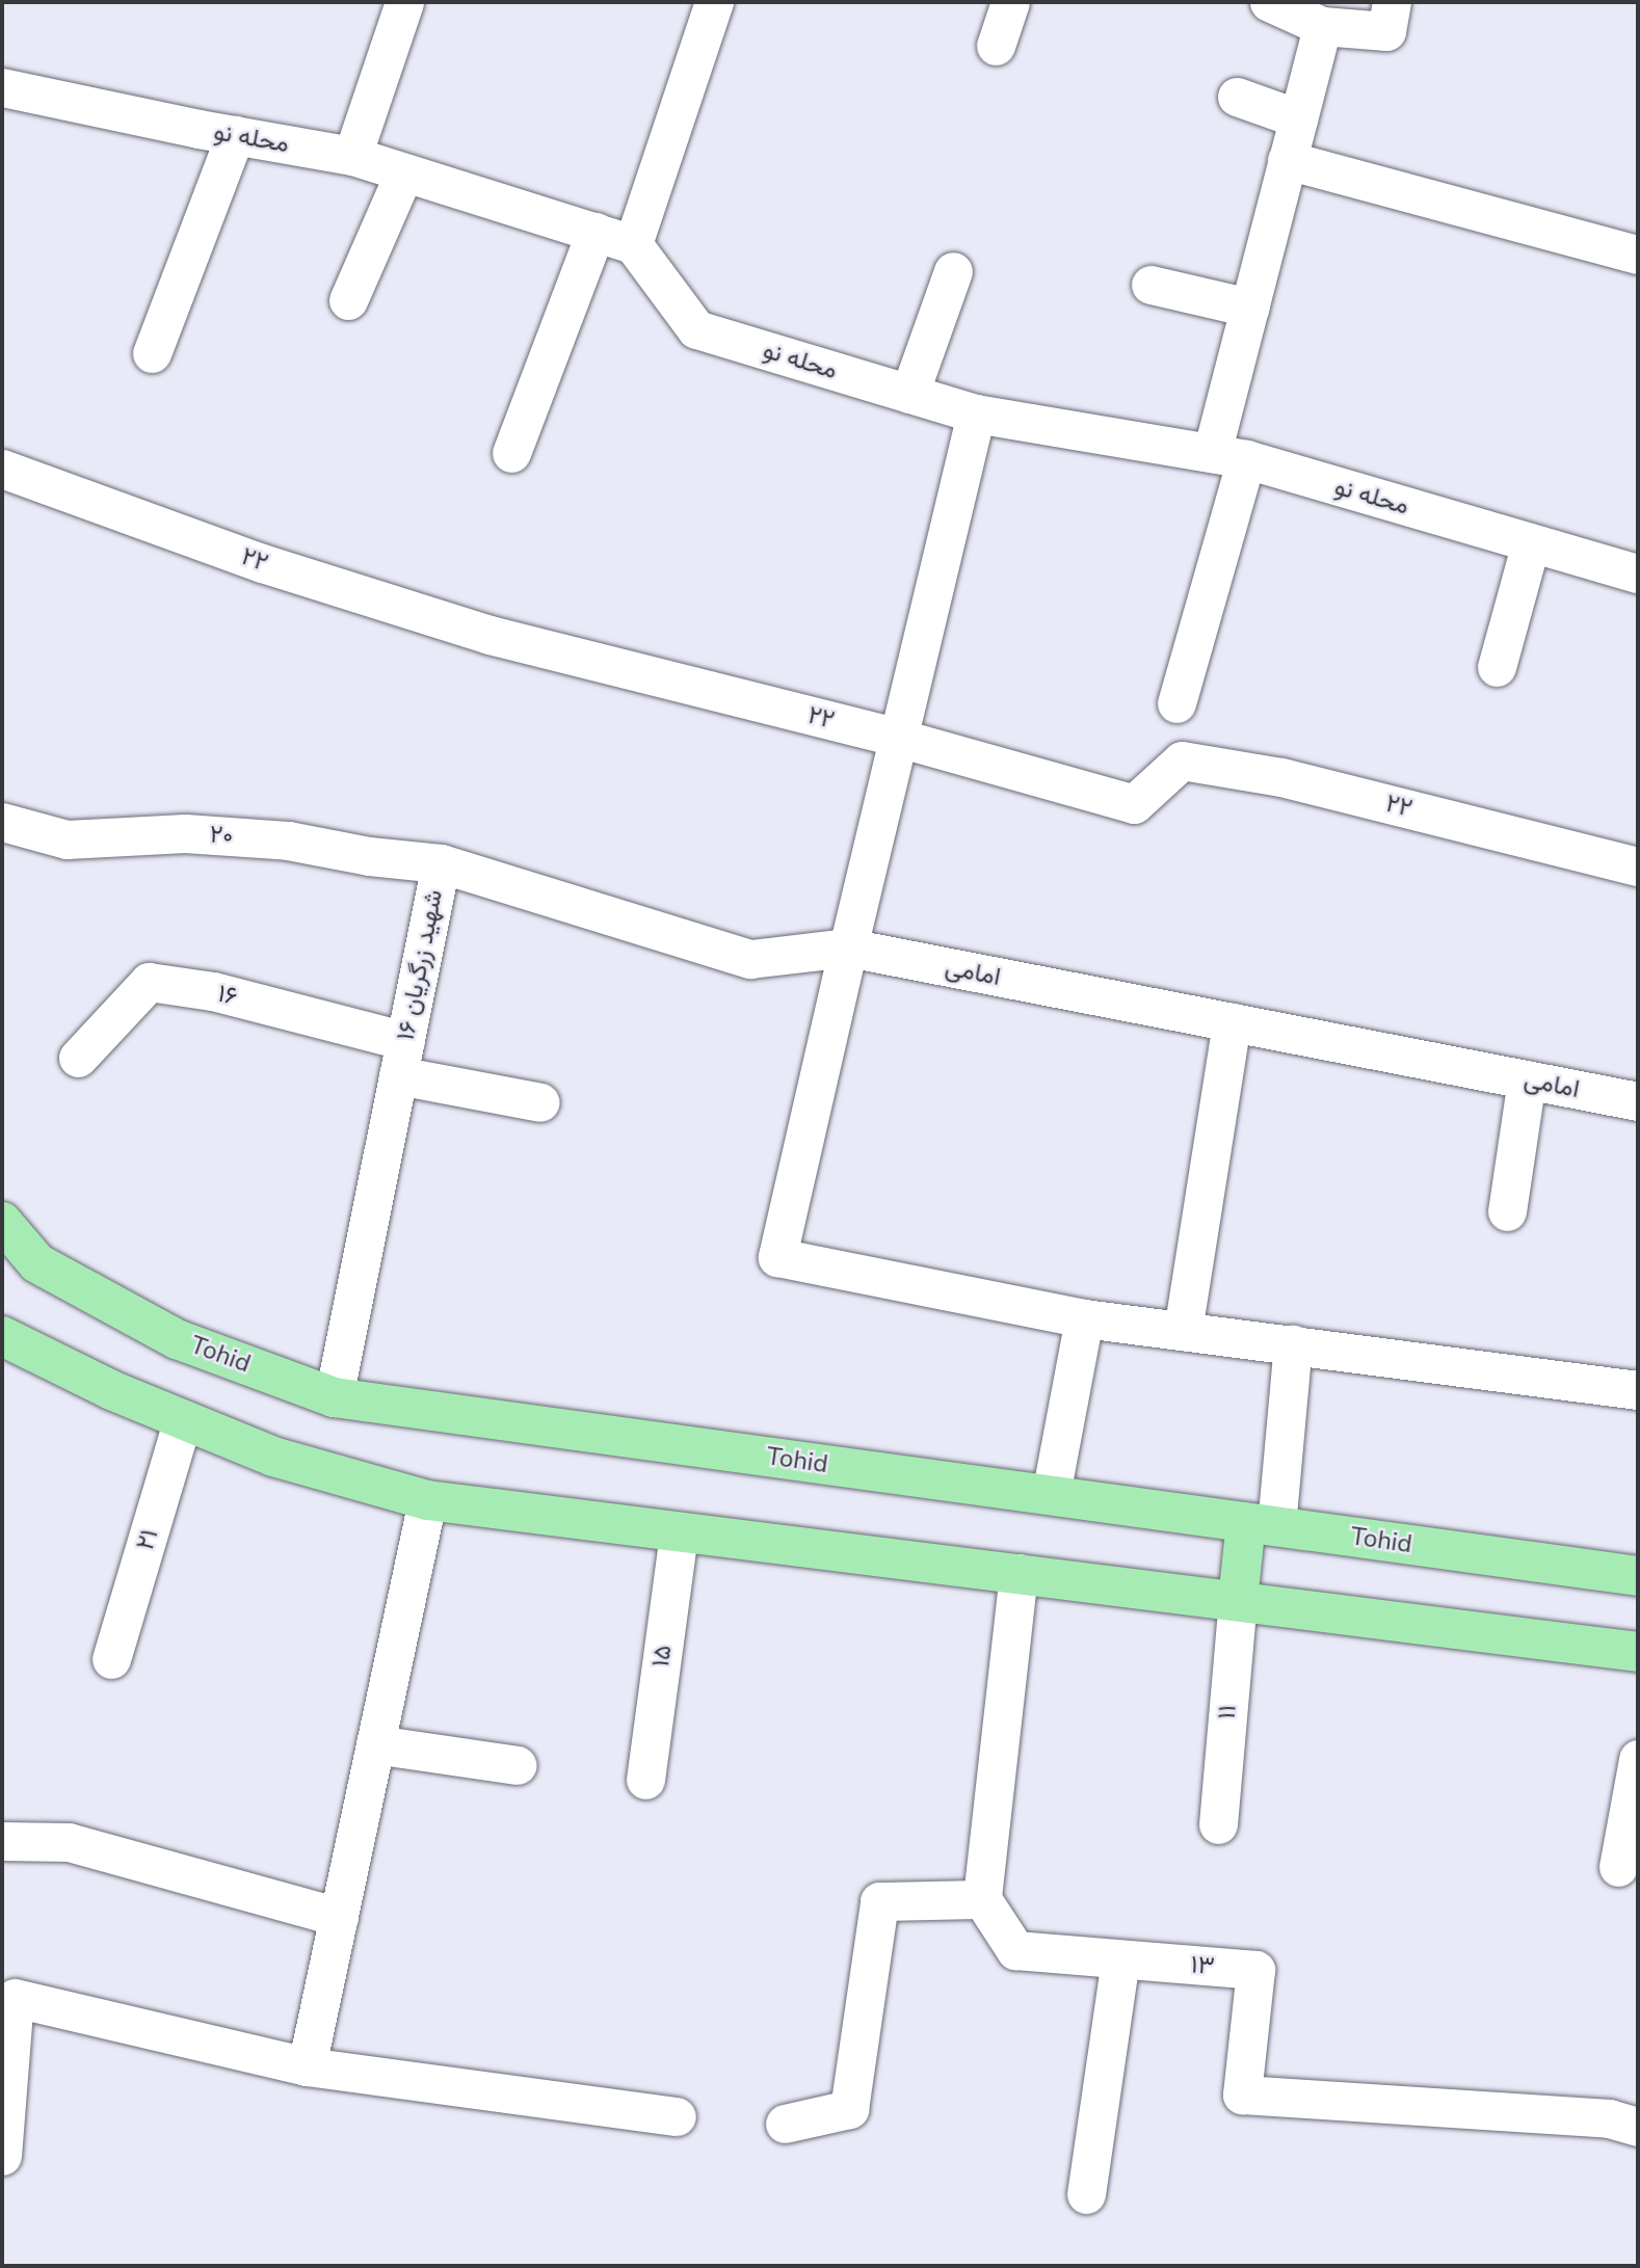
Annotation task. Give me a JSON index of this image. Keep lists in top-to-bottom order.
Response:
{
  "streets": {
    "main road": ["Tohid"],
    "street": [
      "محله نو",
      "۲۲",
      "۲۰",
      "۱۶ شهید زرگریان",
      "امامی",
      "۱۶",
      "۲۱",
      "۱۵",
      "۱۱",
      "۱۳"
    ]
  },
  "crossings": [
    ["۲۰", "۱۶ شهید زرگریان"],
    ["۱۶ شهید زرگریان", "امامی"],
    ["۱۶ شهید زرگریان", "۱۶"],
    ["۱۶ شهید زرگریان", "Tohid"]
  ]
}
